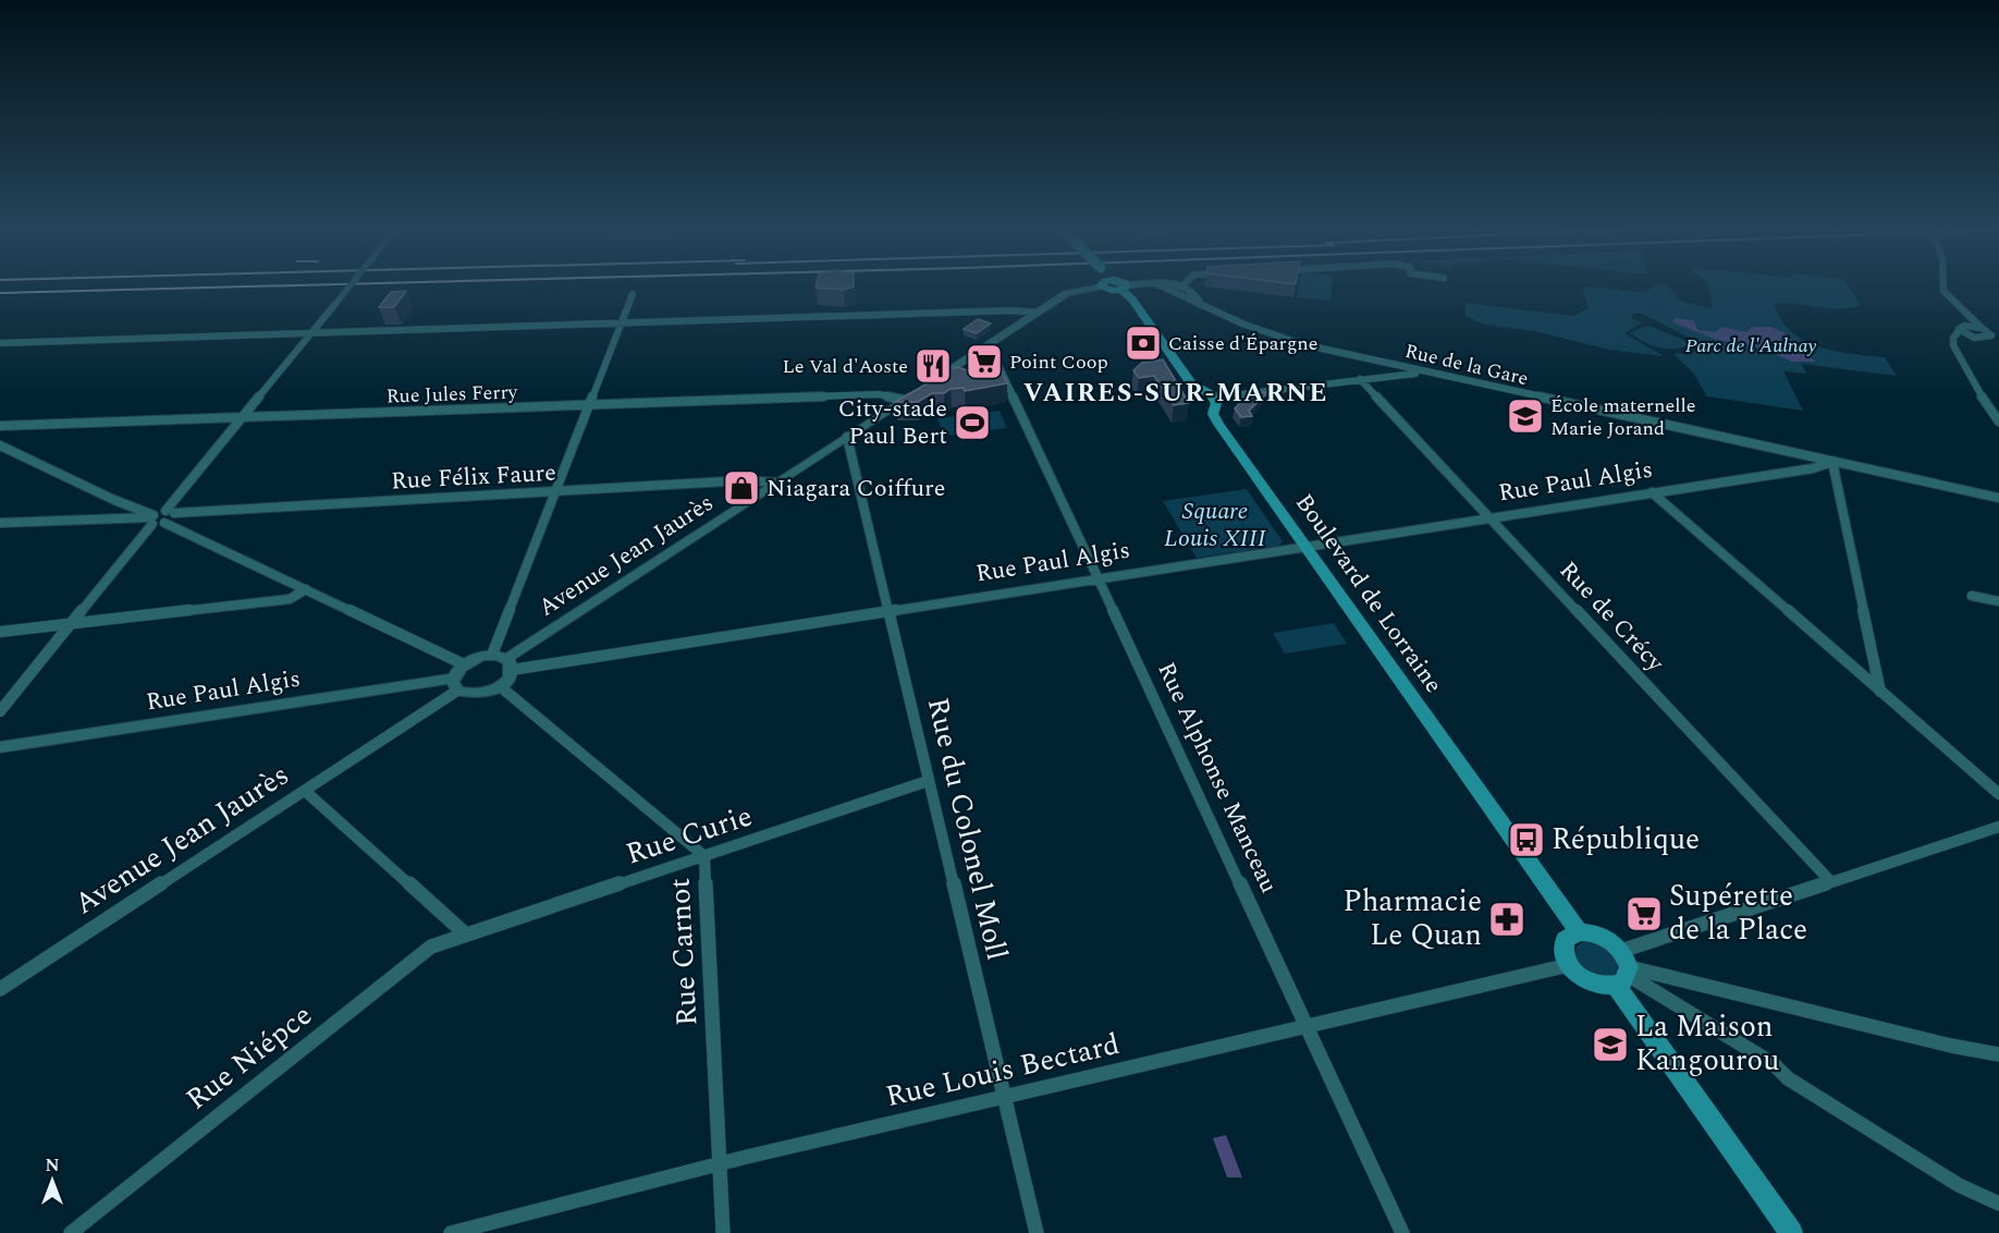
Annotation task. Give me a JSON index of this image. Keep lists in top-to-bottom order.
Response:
{
  "streets": {
    "main road": ["Boulevard de Lorraine"],
    "street": [
      "Rue de la Gare",
      "Rue Jules Ferry",
      "Rue Félix Faure",
      "Rue Paul Algis",
      "Avenue Jean Jaurès",
      "Rue de Crécy",
      "Rue Alphonse Manceau",
      "Rue du Colonel Moll",
      "Rue Curie",
      "Rue Carnot",
      "Rue Niépce",
      "Rue Louis Bectard"
    ]
  },
  "crossings": [
    ["Rue de la Gare", "Rue Paul Algis"],
    ["Rue Jules Ferry", "Avenue Jean Jaurès"],
    ["Rue Félix Faure", "Avenue Jean Jaurès"],
    ["Rue Paul Algis", "Avenue Jean Jaurès"],
    ["Rue Paul Algis", "Boulevard de Lorraine"],
    ["Rue Paul Algis", "Rue de Crécy"],
    ["Rue Paul Algis", "Rue Alphonse Manceau"],
    ["Rue Paul Algis", "Rue du Colonel Moll"],
    ["Rue Paul Algis", "Rue Carnot"],
    ["Avenue Jean Jaurès", "Rue Alphonse Manceau"],
    ["Avenue Jean Jaurès", "Rue du Colonel Moll"],
    ["Rue Alphonse Manceau", "Rue Louis Bectard"],
    ["Rue du Colonel Moll", "Rue Curie"],
    ["Rue du Colonel Moll", "Rue Louis Bectard"],
    ["Rue Curie", "Rue Carnot"],
    ["Rue Curie", "Rue Niépce"],
    ["Rue Carnot", "Rue Louis Bectard"]
  ],
  "districts": ["VAIRES-SUR-MARNE"],
  "parks": ["Parc de l'Aulnay", "Square Louis XIII"],
  "places": {
    "bank": ["Caisse d'Épargne"],
    "supermarket": ["Point Coop", "Supérette de la Place"],
    "restaurant": ["Le Val d'Aoste"],
    "school or university": ["École maternelle Marie Jorand", "La Maison Kangourou"],
    "sports": ["City-stade Paul Bert"],
    "shop": ["Niagara Coiffure"],
    "bus stop": ["République"],
    "pharmacy": ["Pharmacie Le Quan"]
  },
  "north": "top"
}
